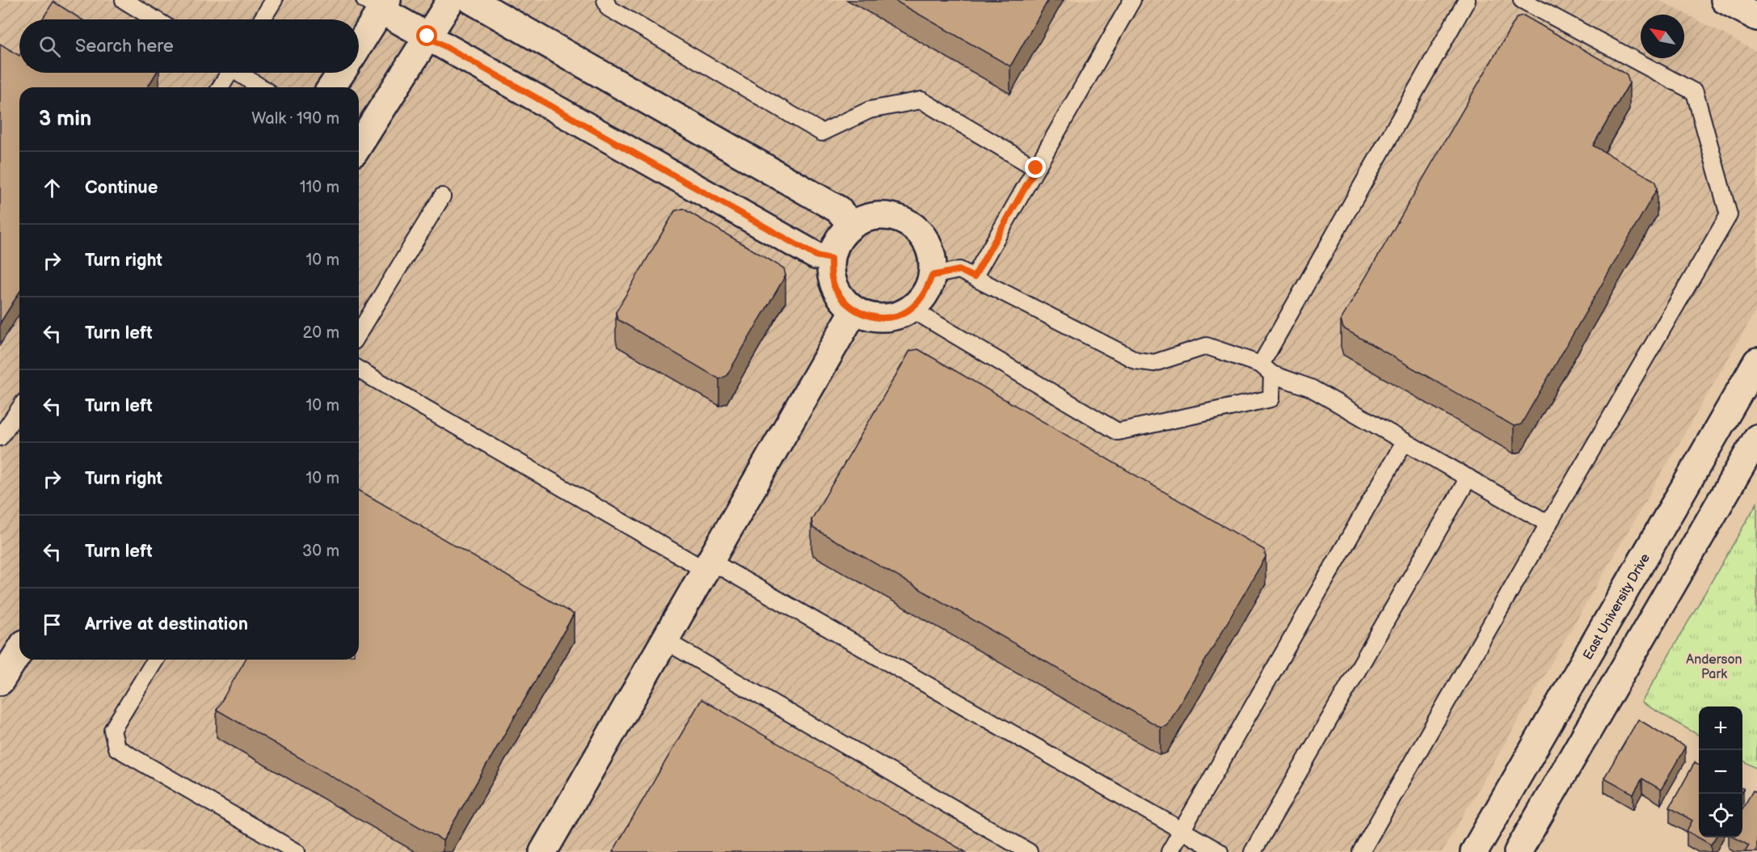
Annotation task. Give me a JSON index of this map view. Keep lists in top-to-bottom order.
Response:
{
  "streets": {
    "street": ["East University Drive"]
  },
  "parks": ["Anderson Park"],
  "north": "top left",
  "page": {
    "search": "Search here",
    "heading": ["3 min", "Walk · 190 m"],
    "list": [
      ["Continue", "110 m"],
      ["Turn right", "10 m"],
      ["Turn left", "20 m"],
      ["Turn left", "10 m"],
      ["Turn right", "10 m"],
      ["Turn left", "30 m"],
      "Arrive at destination"
    ],
    "map_buttons": ["+", "−"]
  }
}
